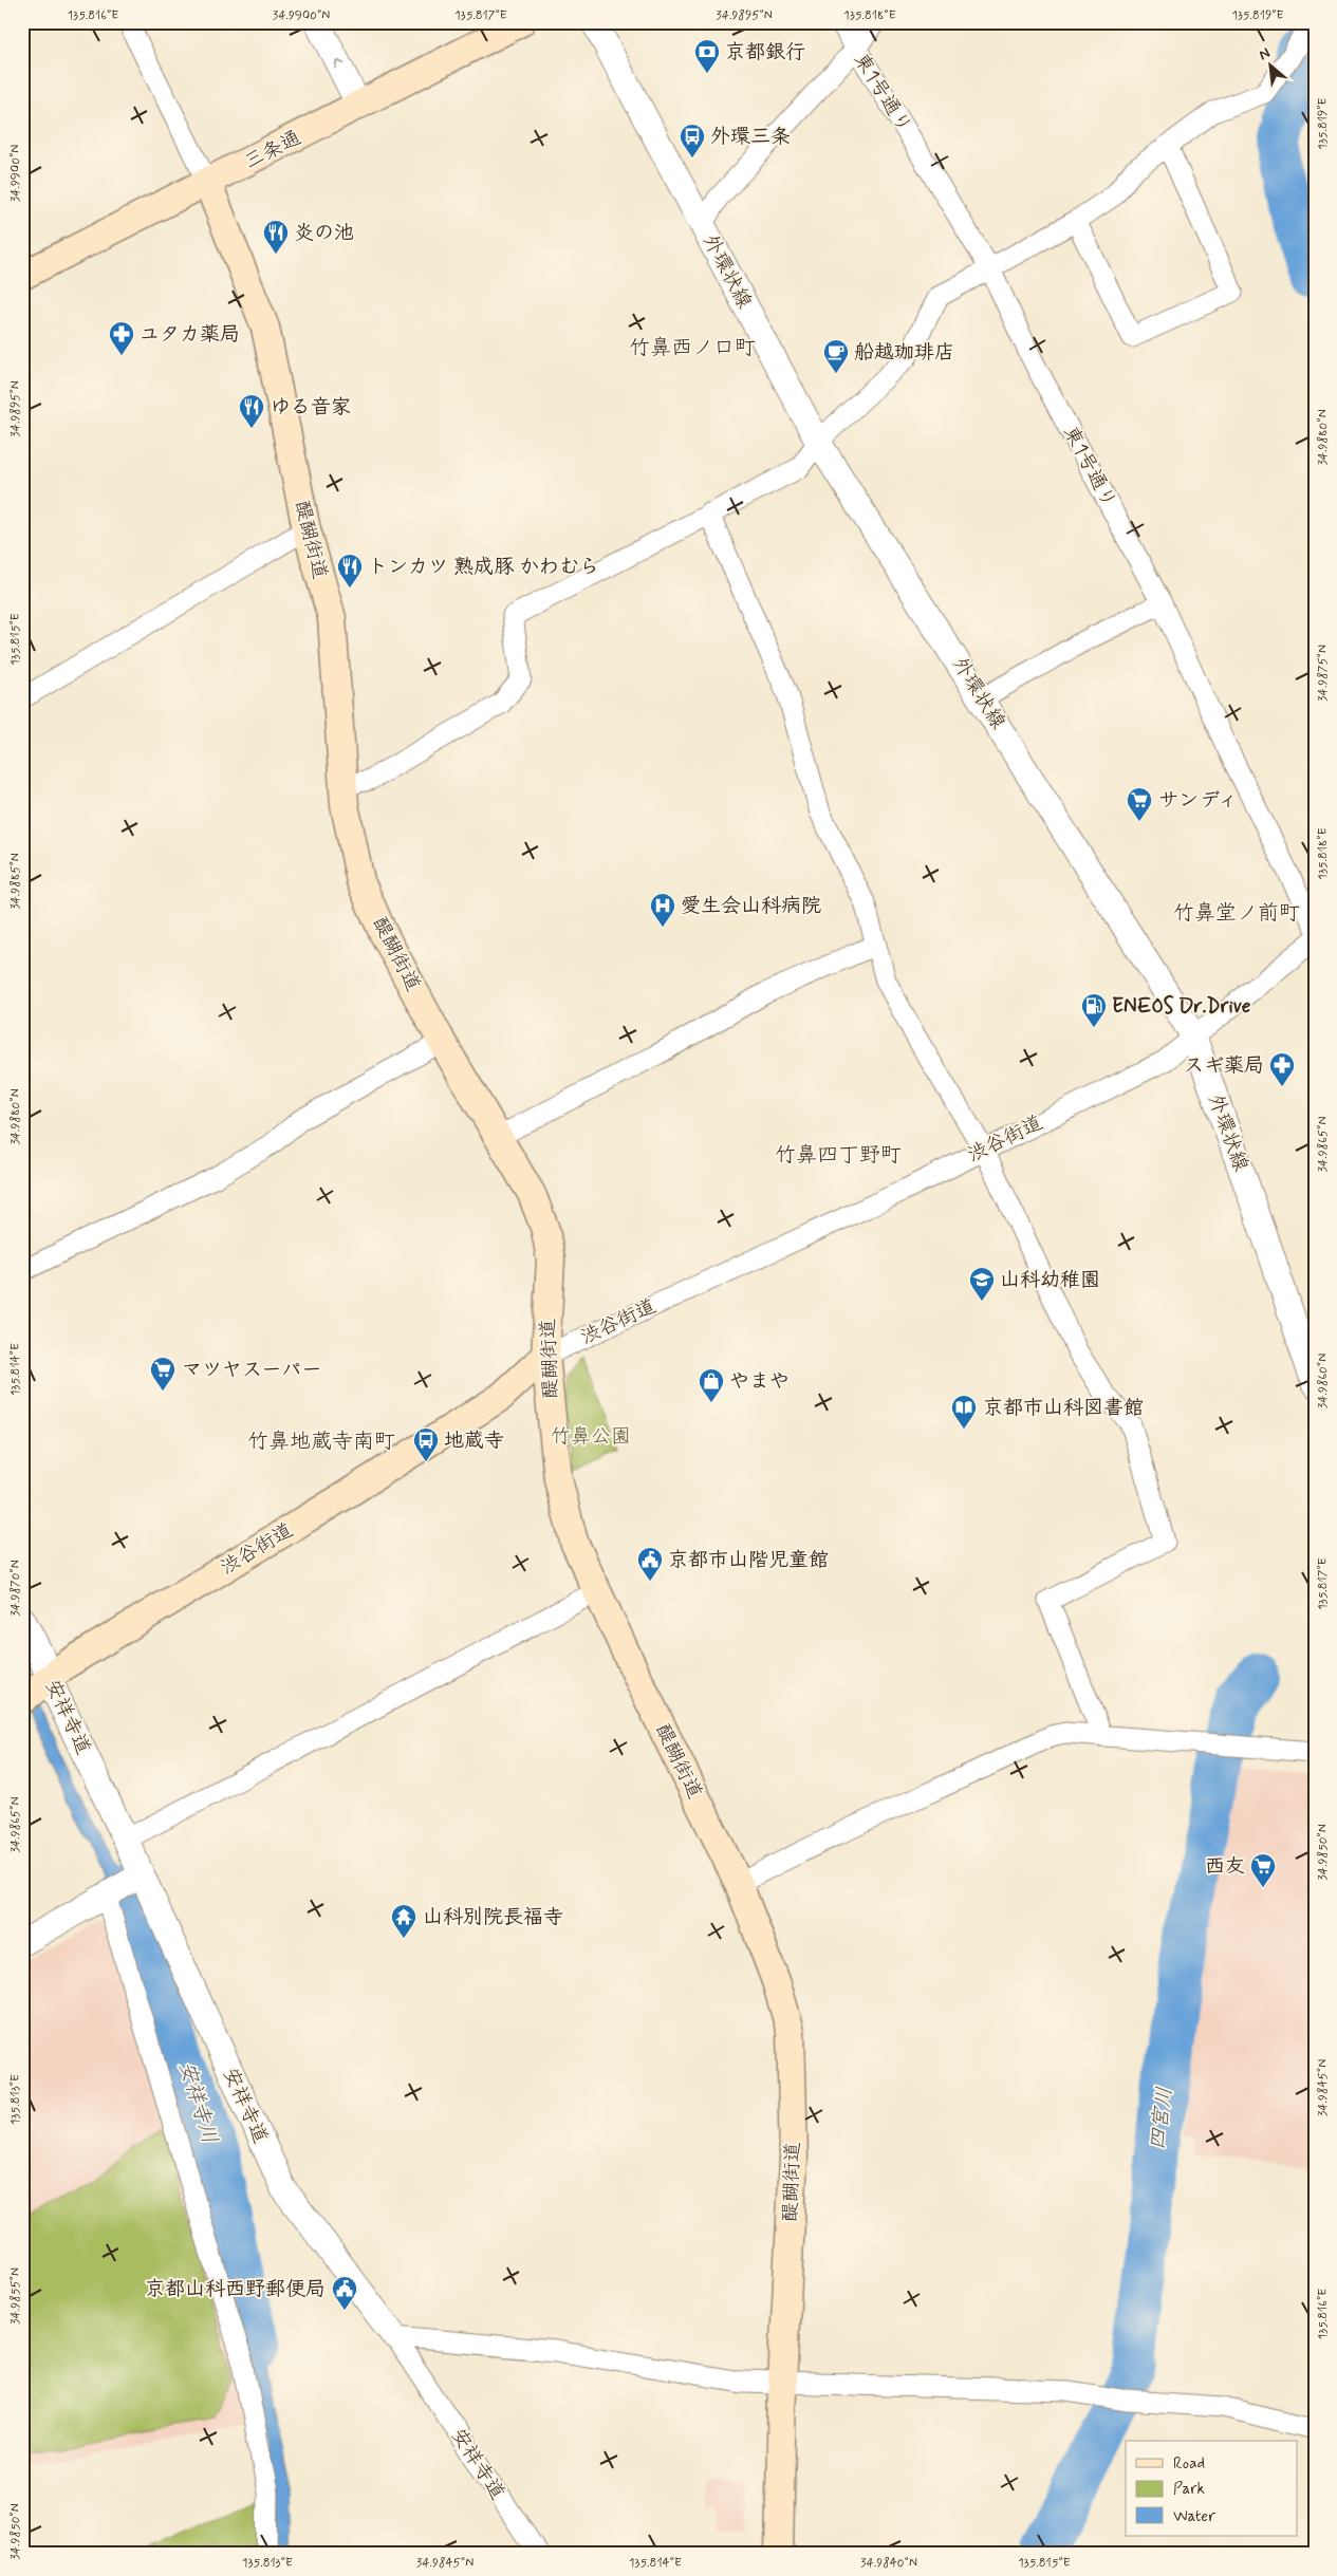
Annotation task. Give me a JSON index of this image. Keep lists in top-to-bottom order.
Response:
{
  "streets": {
    "main road": ["三条通", "醍醐街道", "渋谷街道"],
    "street": ["東1号通り", "外環状線", "安祥寺道"]
  },
  "crossings": [
    ["三条通", "醍醐街道"],
    ["外環状線", "渋谷街道"],
    ["醍醐街道", "渋谷街道"],
    ["渋谷街道", "安祥寺道"]
  ],
  "districts": [
    "竹鼻西ノ口町",
    "竹鼻堂ノ前町",
    "竹鼻四丁野町",
    "竹鼻地蔵寺南町"
  ],
  "water": ["安祥寺川", "四宮川"],
  "parks": ["竹鼻公園"],
  "places": {
    "bank": ["京都銀行"],
    "bus stop": ["外環三条", "地蔵寺"],
    "restaurant": ["炎の池", "ゆる音家", "トンカツ 熟成豚 かわむら"],
    "pharmacy": ["ユタカ薬局", "スギ薬局"],
    "cafe": ["船越珈琲店"],
    "supermarket": ["サンディ", "マツヤスーパー", "西友"],
    "hospital": ["愛生会山科病院"],
    "fuel station": ["ENEOS Dr.Drive"],
    "school or university": ["山科幼稚園"],
    "shop": ["やまや"],
    "library": ["京都市山科図書館"],
    "public building": ["京都市山階児童館", "京都山科西野郵便局"],
    "temple": ["山科別院長福寺"]
  },
  "legend": ["Road", "Park", "Water"],
  "north": "top left",
  "coordinates": [
    "135.816°E",
    "34.9900°N",
    "135.817°E",
    "34.9895°N",
    "135.818°E",
    "135.819°E",
    "34.9880°N",
    "135.815°E",
    "34.9875°N",
    "34.9885°N",
    "34.9865°N",
    "135.814°E",
    "34.9860°N",
    "34.9870°N",
    "34.9850°N",
    "34.9845°N",
    "135.813°E",
    "34.9855°N",
    "34.9840°N"
  ]
}
